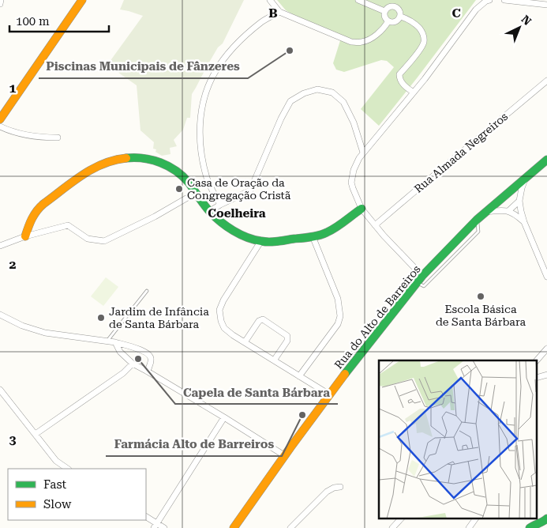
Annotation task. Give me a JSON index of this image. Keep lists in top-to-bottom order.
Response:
{
  "streets": {
    "street": ["Rua Almada Negreiros", "Rua do Alto de Barreiros"]
  },
  "districts": ["Coelheira"],
  "places": [
    "Piscinas Municipais de Fânzeres",
    "Casa de Oração da Congregação Cristã",
    "Escola Básica de Santa Bárbara",
    "Jardim de Infância de Santa Bárbara",
    "Capela de Santa Bárbara",
    "Farmácia Alto de Barreiros"
  ],
  "legend": ["Fast", "Slow"],
  "scale_bar": "100 m",
  "north": "top right",
  "grid": {
    "columns": ["B", "C"],
    "rows": ["1", "2", "3"]
  }
}
